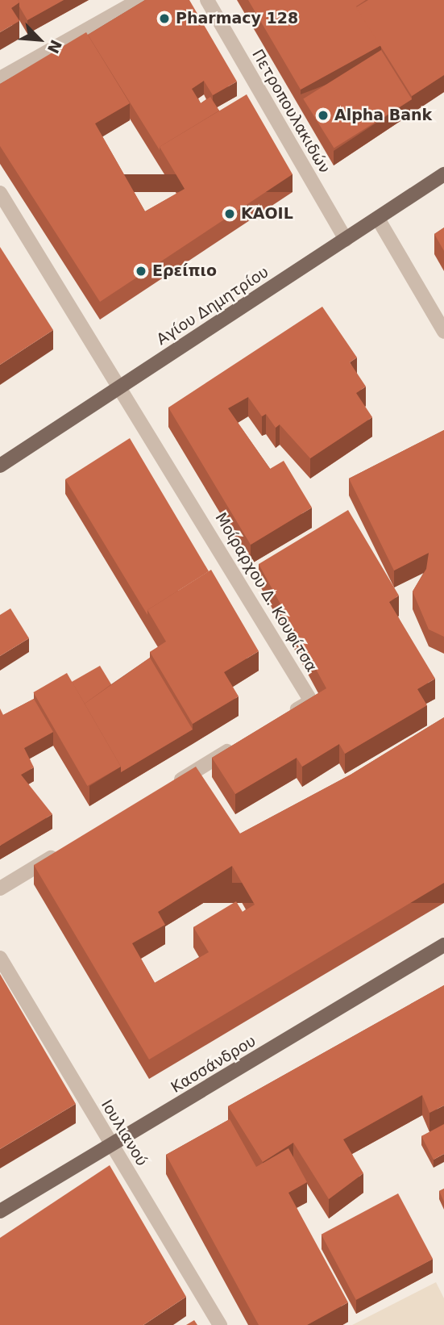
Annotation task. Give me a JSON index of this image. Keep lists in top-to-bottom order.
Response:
{
  "streets": {
    "main road": ["Αγίου Δημητρίου", "Κασσάνδρου"],
    "street": ["Πετροπουλακιδών", "Μοίραρχου Δ. Κουφίτσα", "Ιουλιανού"]
  },
  "crossings": [
    ["Πετροπουλακιδών", "Αγίου Δημητρίου"],
    ["Αγίου Δημητρίου", "Μοίραρχου Δ. Κουφίτσα"],
    ["Κασσάνδρου", "Ιουλιανού"]
  ],
  "places": [
    "Pharmacy 128",
    "Alpha Bank",
    "KAOIL",
    "Ερείπιο"
  ],
  "north": "bottom right"
}
